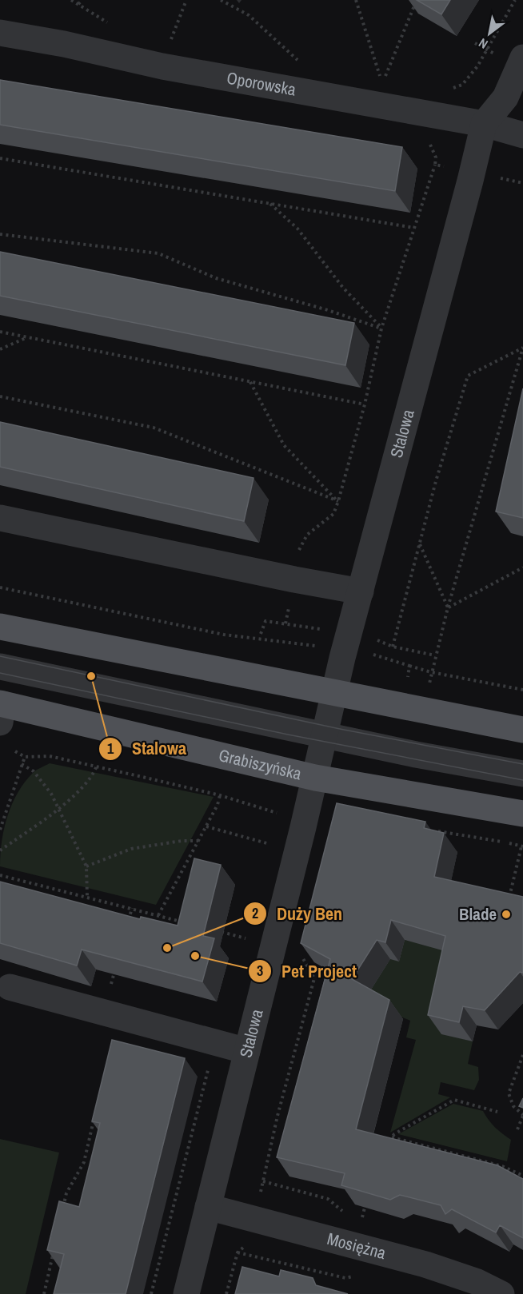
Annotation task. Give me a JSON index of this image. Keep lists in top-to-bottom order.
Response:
{
  "streets": {
    "main road": ["Grabiszyńska"],
    "street": ["Oporowska", "Stalowa", "Mosiężna"]
  },
  "crossings": [
    ["Oporowska", "Stalowa"],
    ["Stalowa", "Grabiszyńska"],
    ["Stalowa", "Mosiężna"]
  ],
  "places": [
    "Stalowa",
    "Blade",
    "Duży Ben",
    "Pet Project"
  ],
  "north": "bottom left"
}
